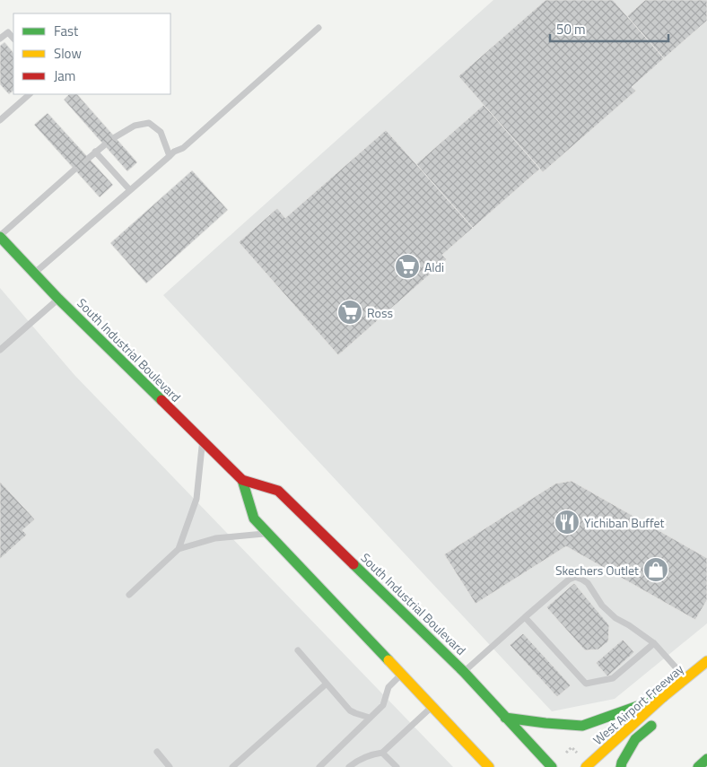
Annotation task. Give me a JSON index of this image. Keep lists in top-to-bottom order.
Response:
{
  "streets": {
    "main road": ["South Industrial Boulevard", "West Airport Freeway"]
  },
  "places": {
    "supermarket": ["Aldi", "Ross"],
    "restaurant": ["Yichiban Buffet"],
    "shop": ["Skechers Outlet"]
  },
  "legend": ["Fast", "Slow", "Jam"],
  "scale_bar": "50 m"
}
